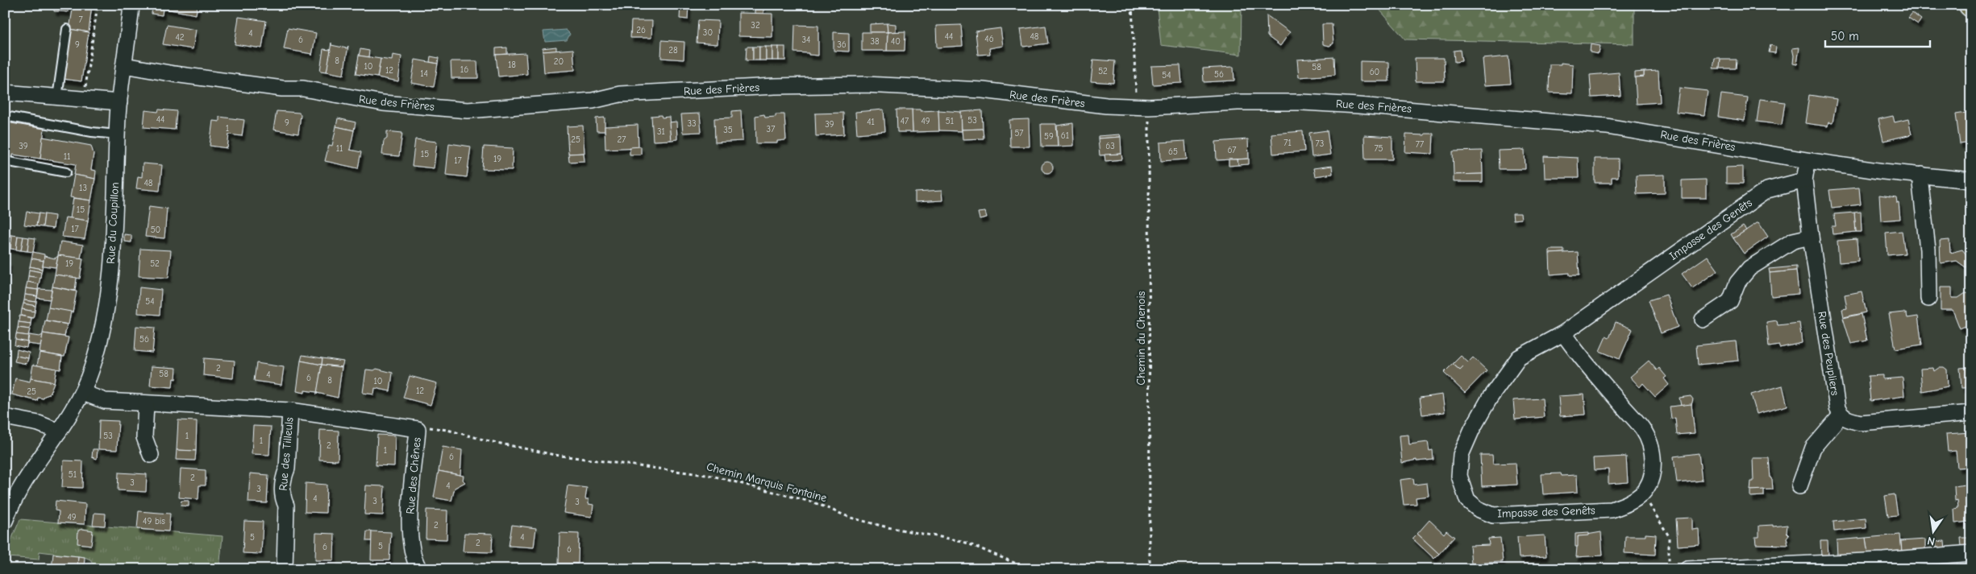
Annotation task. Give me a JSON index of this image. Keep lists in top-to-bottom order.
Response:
{
  "streets": {
    "street": [
      "Rue des Frières",
      "Rue du Coupillon",
      "Impasse des Genêts",
      "Rue des Peupliers",
      "Rue des Tilleuls",
      "Rue des Chênes"
    ],
    "path": ["Chemin du Chenois", "Chemin Marquis Fontaine"]
  },
  "crossings": [
    ["Rue des Frières", "Rue du Coupillon"],
    ["Rue des Frières", "Chemin du Chenois"],
    ["Rue des Frières", "Rue des Peupliers"],
    ["Impasse des Genêts", "Rue des Peupliers"],
    ["Rue des Chênes", "Chemin Marquis Fontaine"]
  ],
  "house_numbers": [
    "7",
    "32",
    "26",
    "30",
    "4",
    "44",
    "48",
    "42",
    "46",
    "6",
    "34",
    "38",
    "40",
    "9",
    "36",
    "28",
    "8",
    "20",
    "18",
    "10",
    "58",
    "16",
    "12",
    "52",
    "60",
    "14",
    "56",
    "54",
    "44",
    "53",
    "47",
    "49",
    "51",
    "41",
    "9",
    "33",
    "39",
    "1",
    "37",
    "35",
    "31",
    "57",
    "61",
    "59",
    "25",
    "27",
    "71",
    "73",
    "77",
    "39",
    "63",
    "11",
    "75",
    "67",
    "65",
    "15",
    "11",
    "19",
    "17",
    "48",
    "13",
    "15",
    "17",
    "50",
    "19",
    "52",
    "54",
    "56",
    "2",
    "58",
    "4",
    "6",
    "8",
    "10",
    "12",
    "25",
    "53",
    "1",
    "1",
    "2",
    "1",
    "6",
    "51",
    "2",
    "3",
    "4",
    "3",
    "4",
    "3",
    "3",
    "49",
    "49 bis",
    "2",
    "5",
    "4",
    "2",
    "5",
    "6",
    "6"
  ],
  "scale_bar": "50 m",
  "north": "bottom"
}
